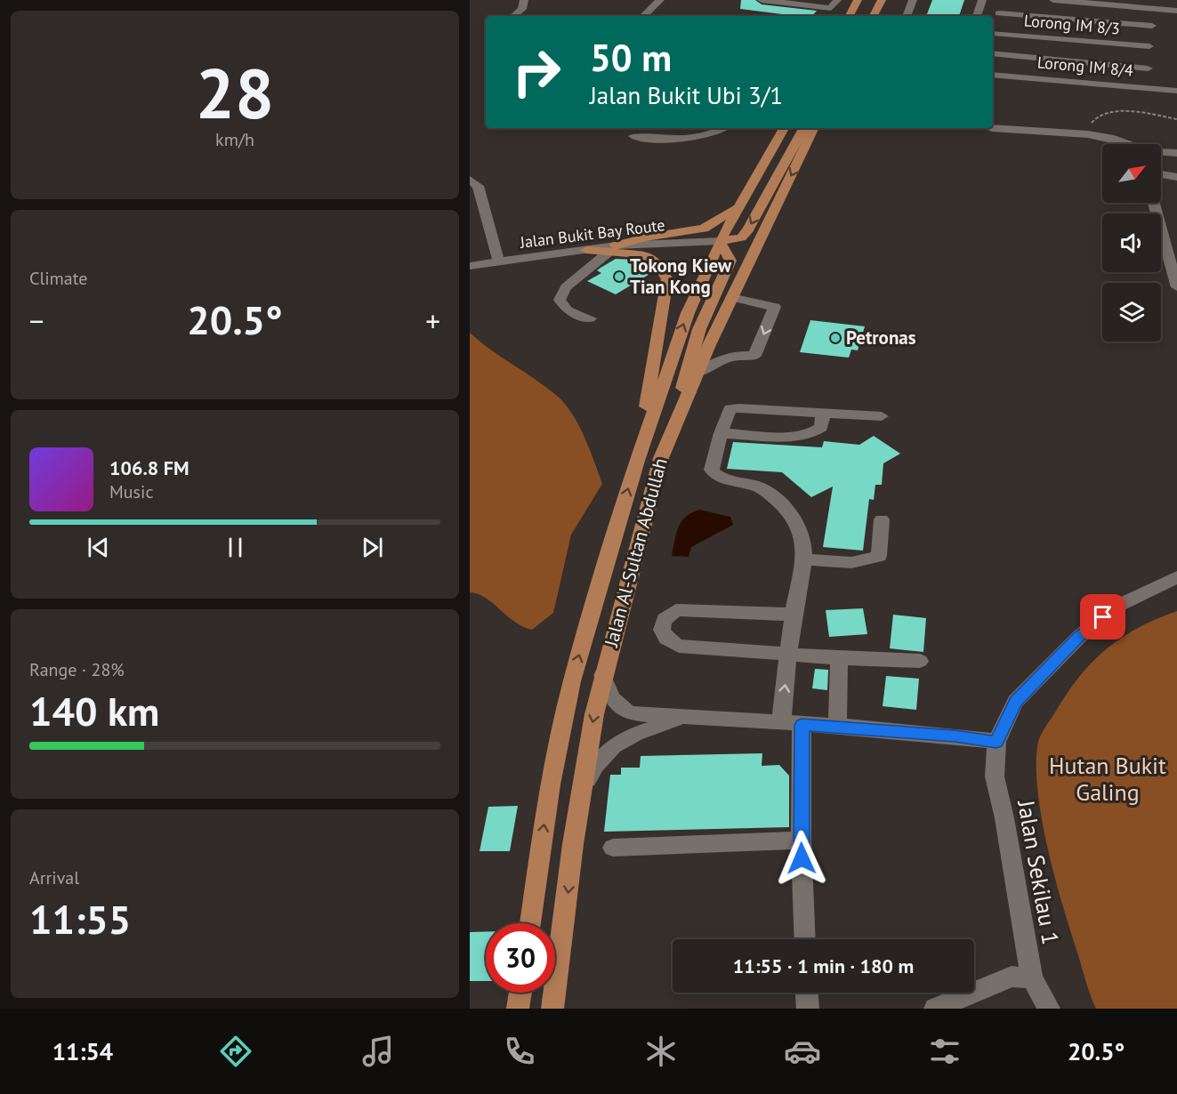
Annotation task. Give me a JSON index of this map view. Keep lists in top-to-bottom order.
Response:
{
  "streets": {
    "main road": ["Jalan Al-Sultan Abdullah"],
    "street": [
      "Lorong IM 8/3",
      "Lorong IM 8/4",
      "Jalan Bukit Bay Route",
      "Jalan Sekilau 1"
    ]
  },
  "crossings": [
    ["Jalan Bukit Bay Route", "Jalan Al-Sultan Abdullah"]
  ],
  "parks": ["Hutan Bukit Galing"],
  "places": ["Tokong Kiew Tian Kong", "Petronas"],
  "north": "top right",
  "page": {
    "tile": [
      ["28", "km/h"],
      "Climate",
      ["Range · 28%", "140 km"],
      ["Arrival", "11:55"]
    ],
    "turn": ["50 m", "Jalan Bukit Ubi 3/1"],
    "heat": ["−", "20.5°", "+"],
    "song": ["106.8 FM", "Music"],
    "limit": "30",
    "trip": "11:55 · 1 min · 180 m",
    "tabs": ["11:54", "20.5°"]
  }
}
